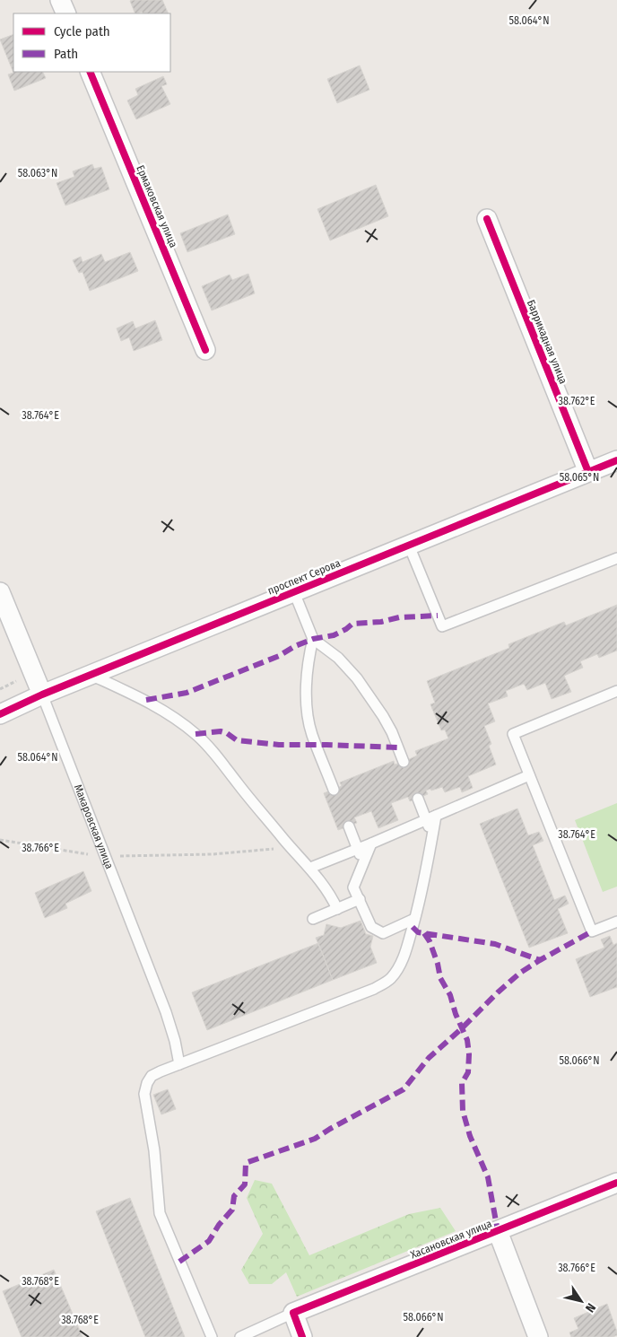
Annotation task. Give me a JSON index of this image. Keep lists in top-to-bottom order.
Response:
{
  "streets": {
    "street": [
      "Ермаковская улица",
      "Баррикадная улица",
      "проспект Серова",
      "Макаровская улица",
      "Хасановская улица"
    ]
  },
  "crossings": [
    ["Баррикадная улица", "проспект Серова"],
    ["проспект Серова", "Макаровская улица"]
  ],
  "legend": ["Cycle path", "Path"],
  "north": "bottom right",
  "coordinates": [
    "58.064°N",
    "58.063°N",
    "38.762°E",
    "38.764°E",
    "58.065°N",
    "38.766°E",
    "58.066°N",
    "38.768°E"
  ]
}
